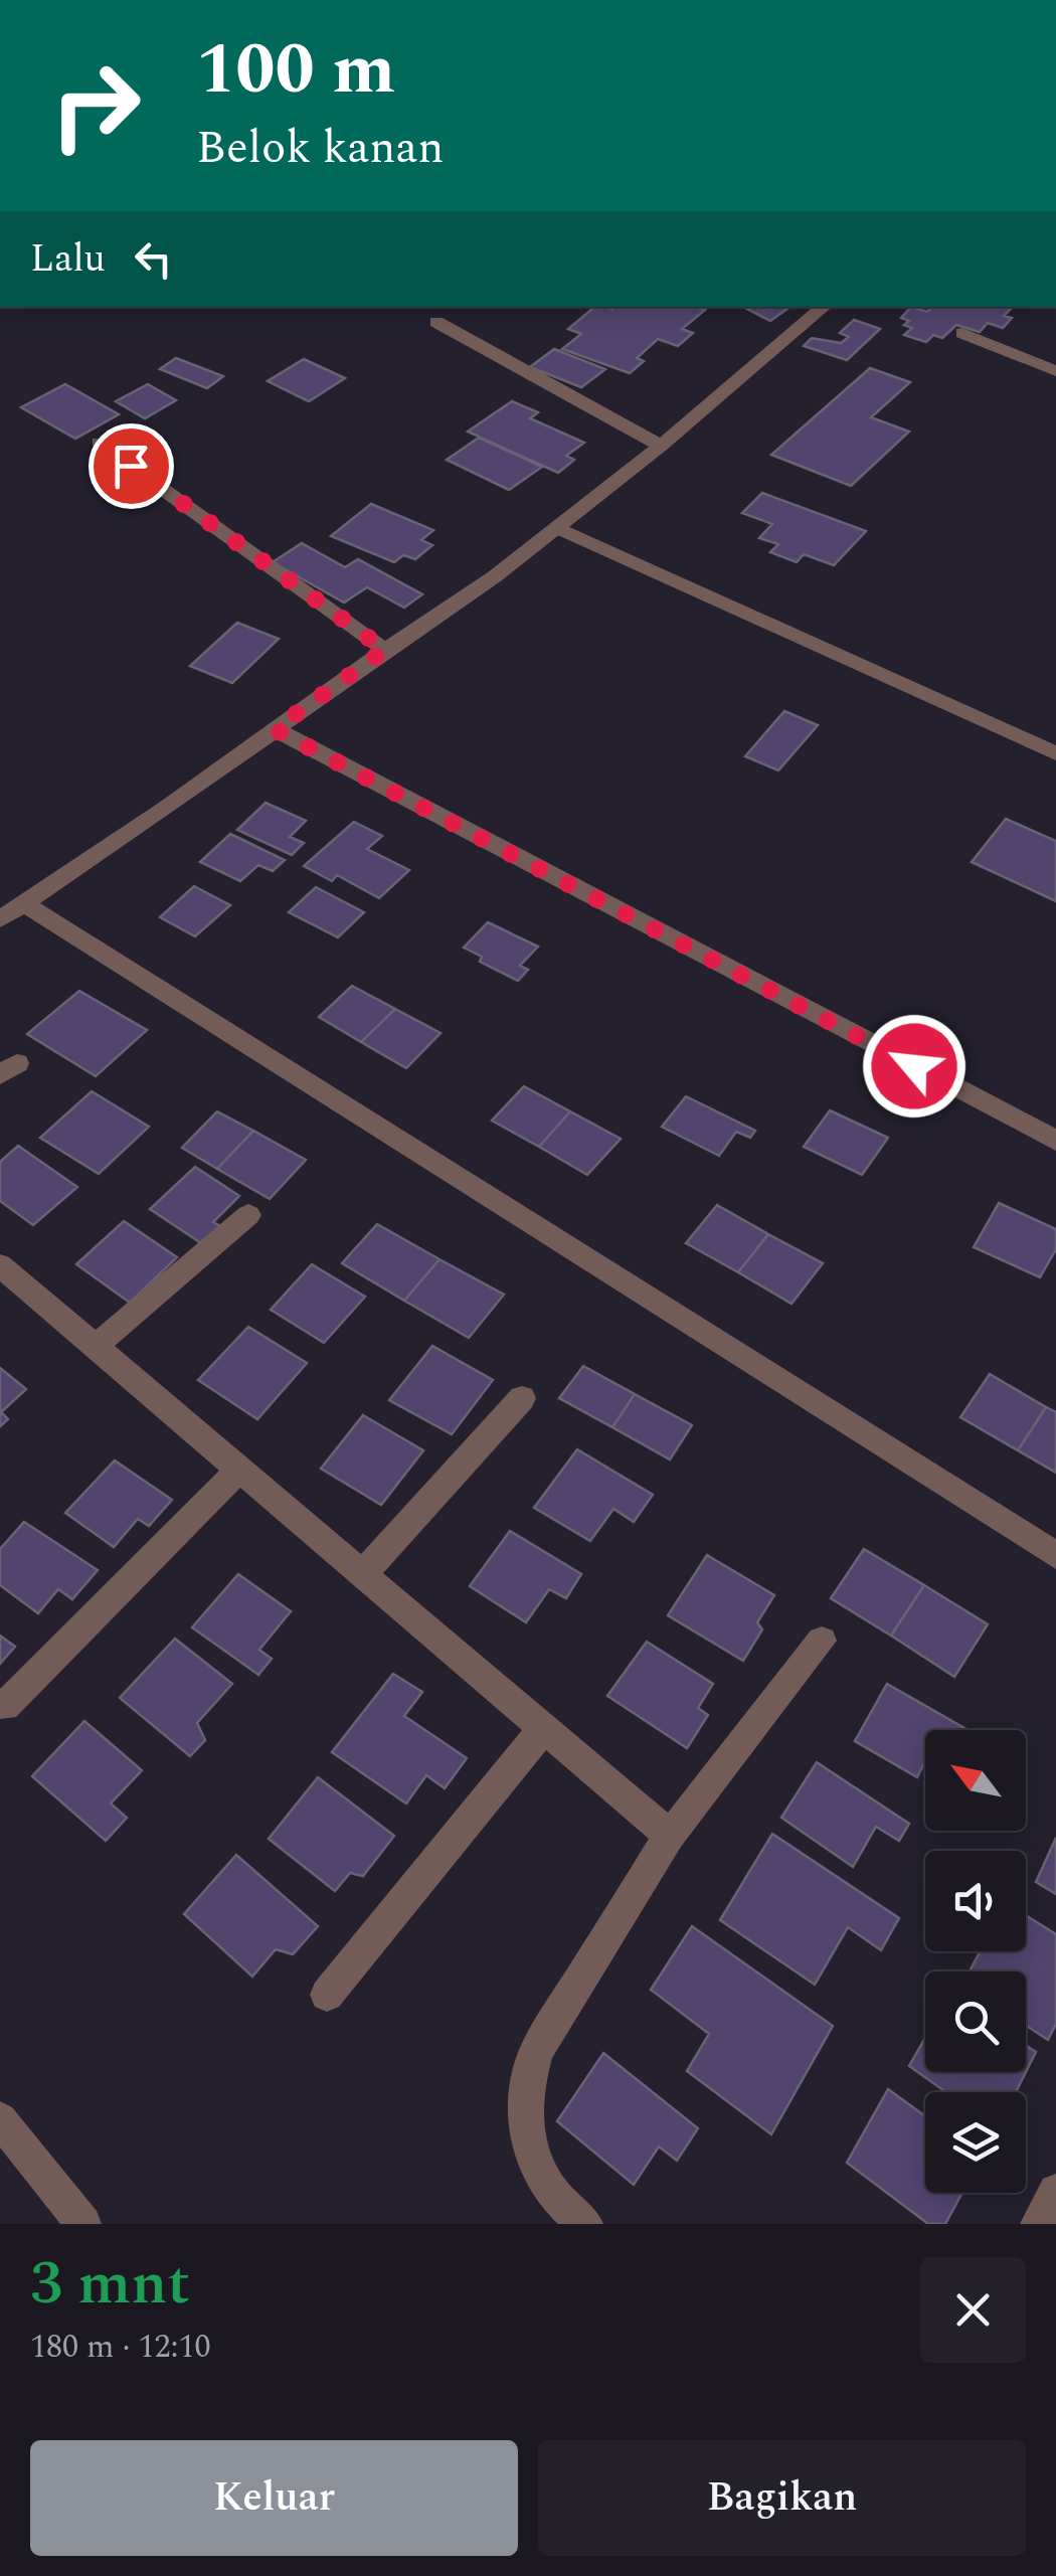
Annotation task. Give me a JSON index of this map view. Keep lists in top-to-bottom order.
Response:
{
  "north": "top left",
  "page": {
    "turn": ["100 m", "Belok kanan"],
    "then": "Lalu",
    "heading": ["3 mnt", "180 m · 12:10"],
    "buttons": ["Keluar", "Bagikan"]
  }
}
